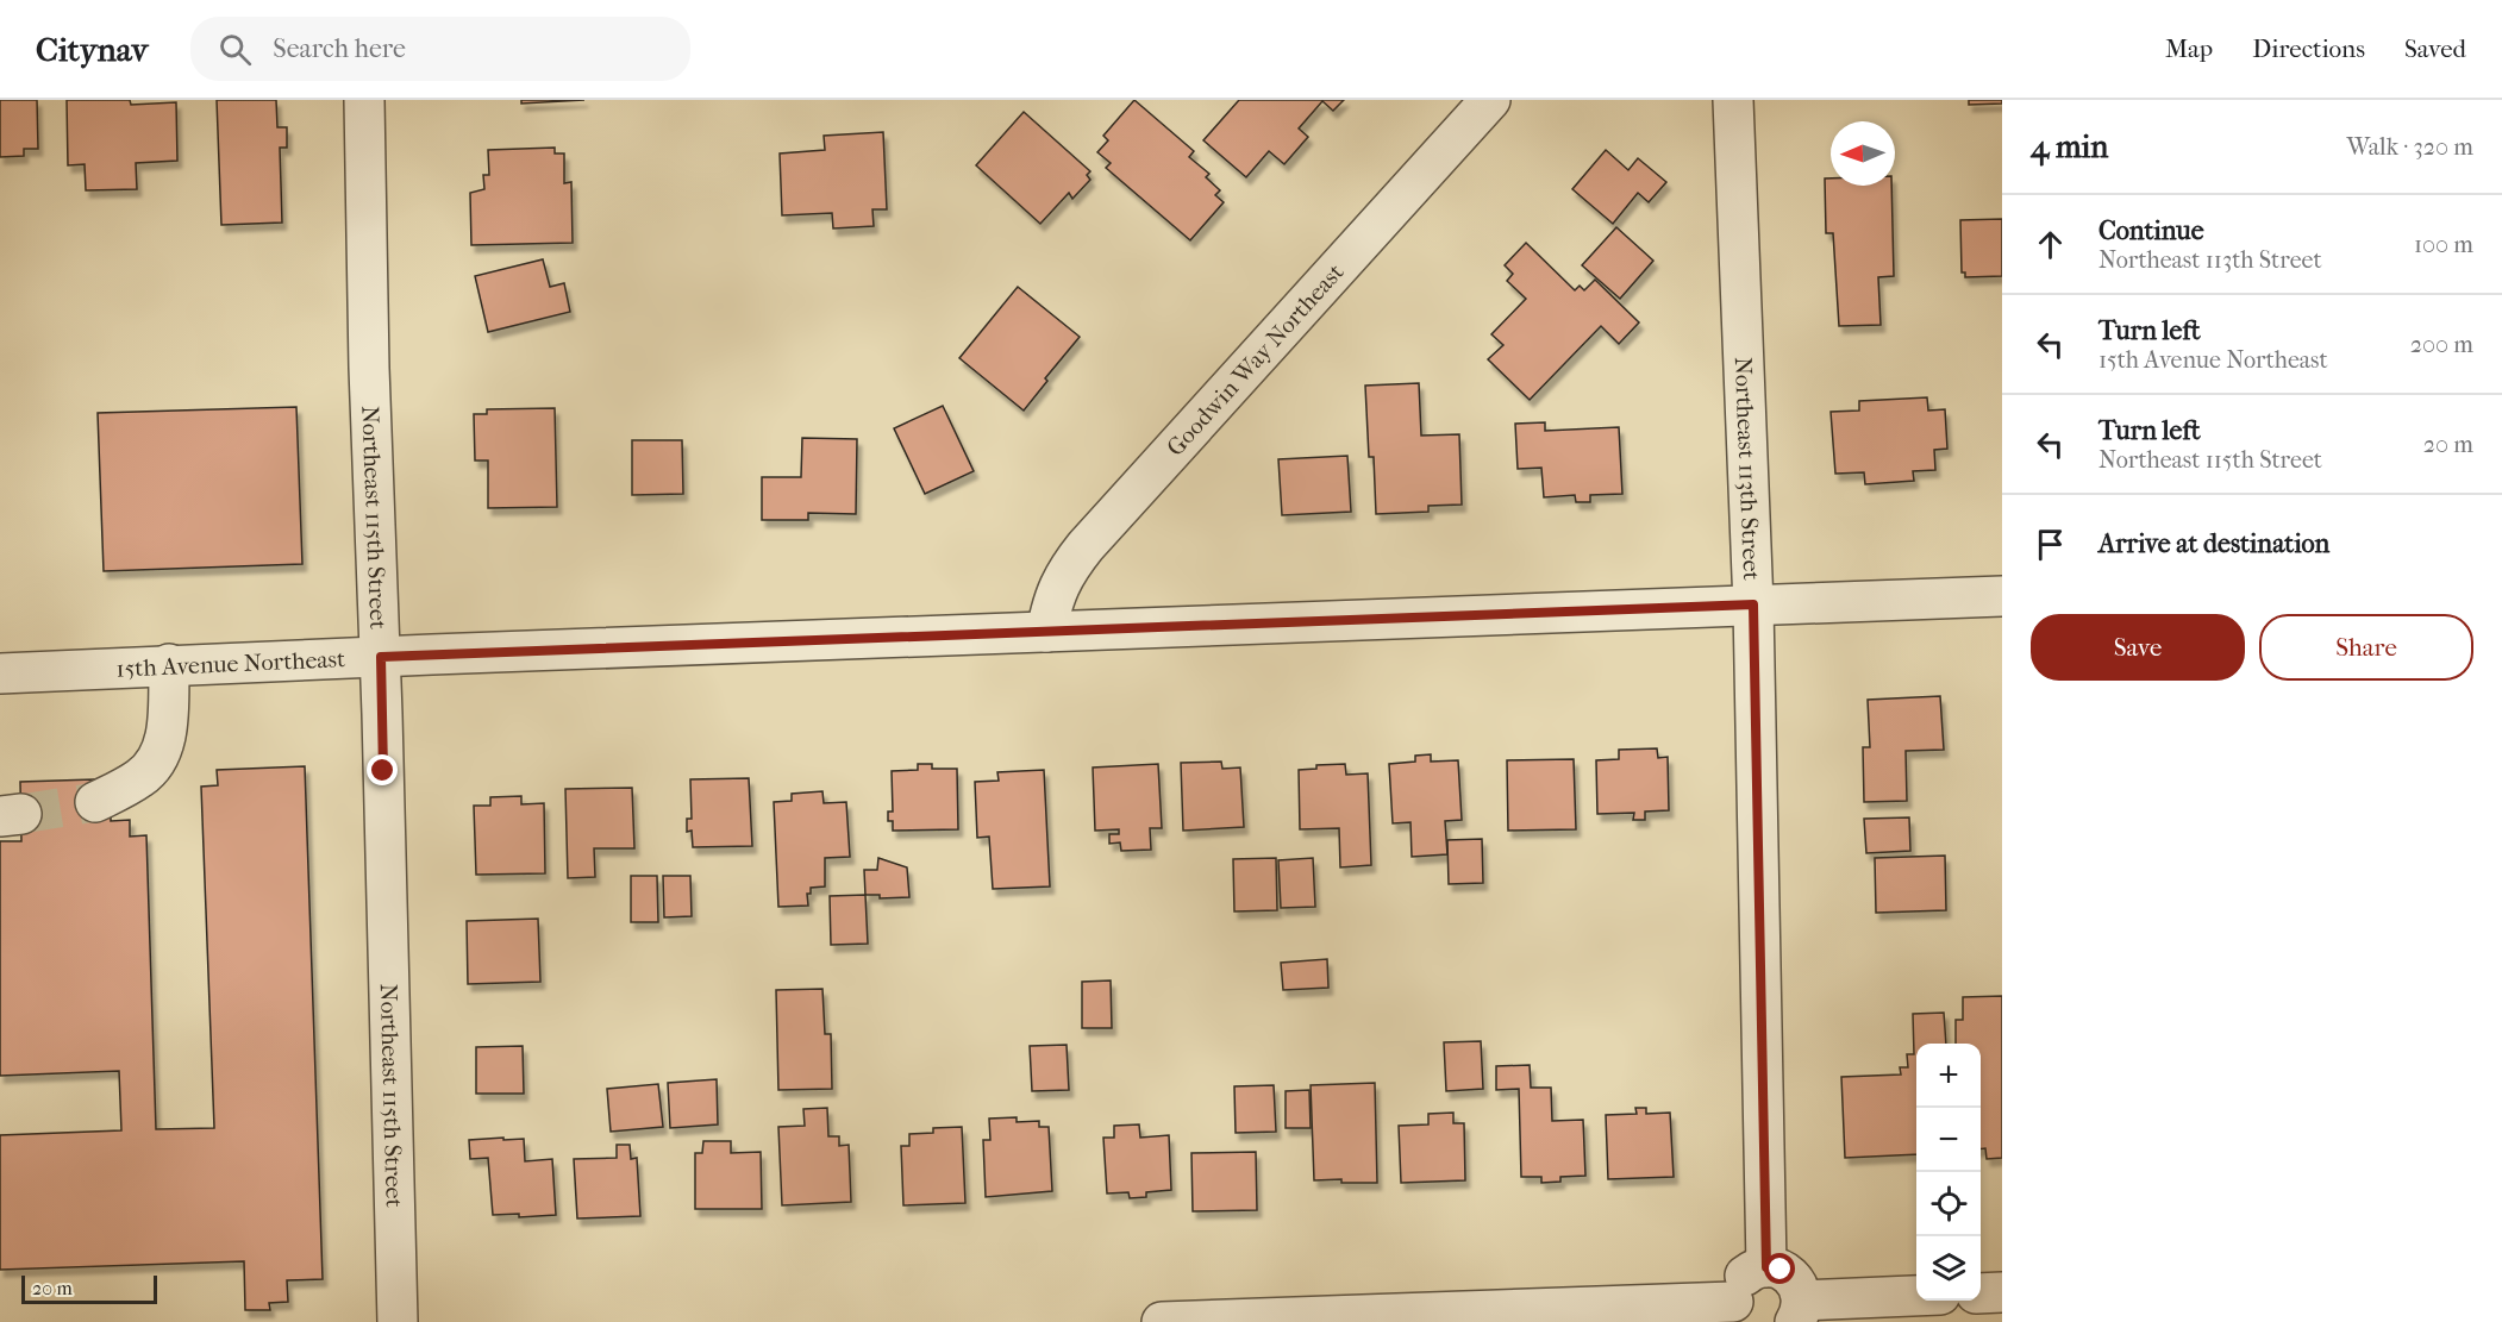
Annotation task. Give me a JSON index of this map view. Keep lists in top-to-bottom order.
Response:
{
  "streets": {
    "street": [
      "Goodwin Way Northeast",
      "Northeast 113th Street",
      "Northeast 115th Street",
      "15th Avenue Northeast"
    ]
  },
  "crossings": [
    ["Goodwin Way Northeast", "15th Avenue Northeast"],
    ["Northeast 113th Street", "15th Avenue Northeast"],
    ["Northeast 115th Street", "15th Avenue Northeast"]
  ],
  "scale_bar": "20 m",
  "north": "left",
  "page": {
    "header": "Citynav",
    "search": "Search here",
    "nav": ["Map", "Directions", "Saved"],
    "heading": ["4 min", "Walk · 320 m"],
    "list": [
      ["Continue", "Northeast 113th Street", "100 m"],
      ["Turn left", "15th Avenue Northeast", "200 m"],
      ["Turn left", "Northeast 115th Street", "20 m"],
      "Arrive at destination"
    ],
    "buttons": ["Save", "Share"],
    "map_buttons": ["+", "−"],
    "scale": "20 m"
  }
}
